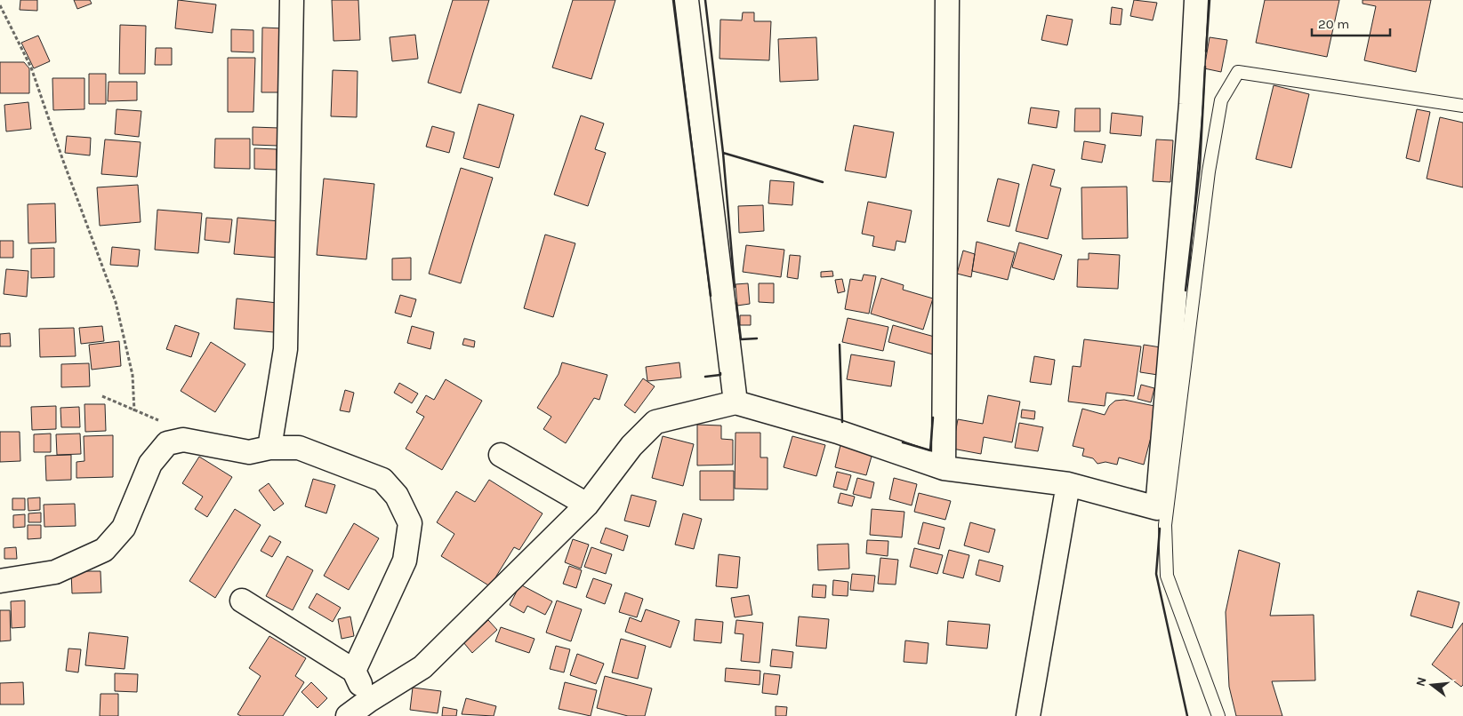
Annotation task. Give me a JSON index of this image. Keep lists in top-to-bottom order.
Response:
{
  "scale_bar": "20 m",
  "north": "left"
}
